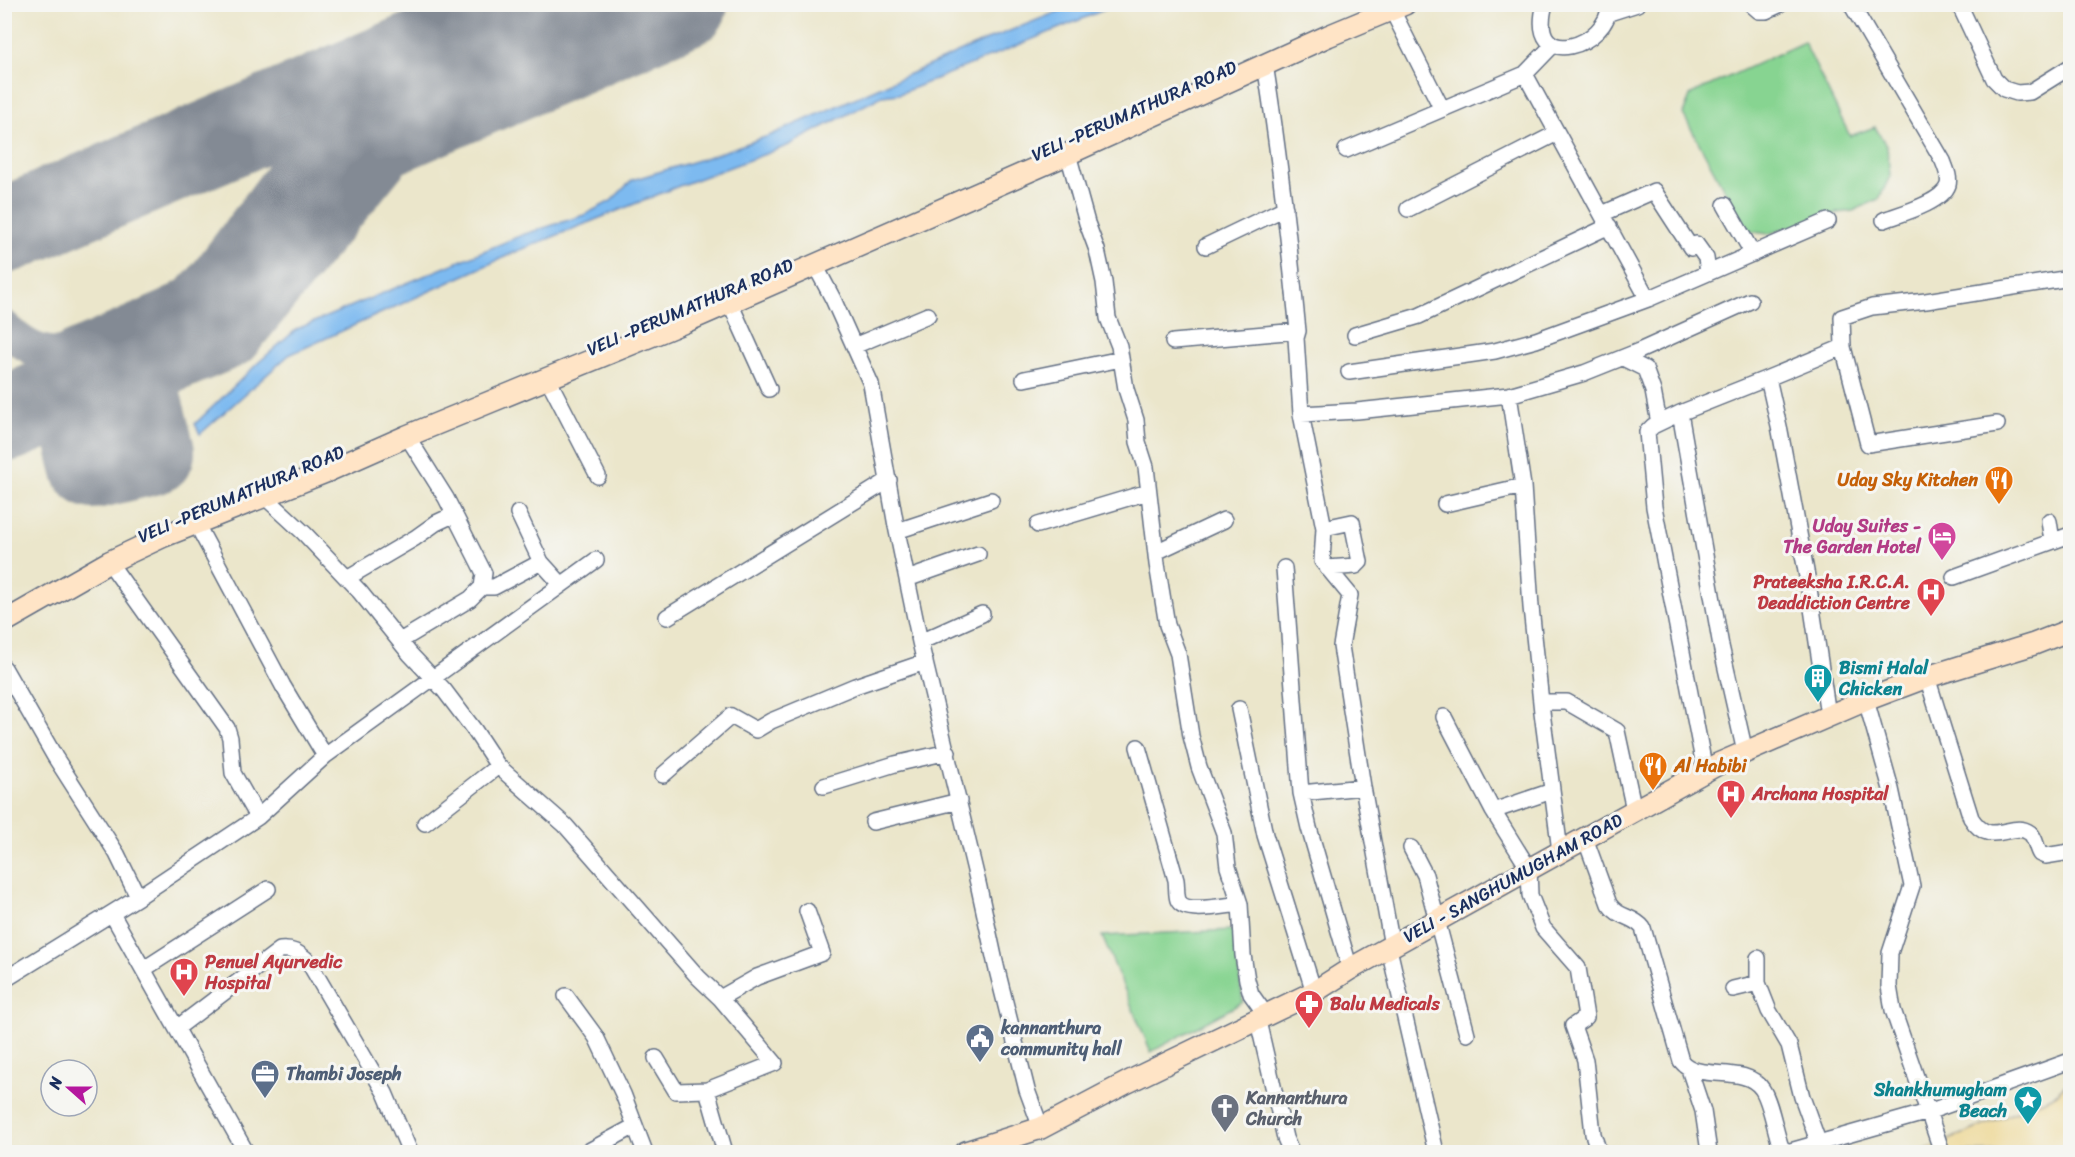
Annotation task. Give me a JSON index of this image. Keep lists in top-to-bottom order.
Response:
{
  "streets": {
    "main road": ["VELI -PERUMATHURA ROAD", "VELI - SANGHUMUGHAM ROAD"]
  },
  "places": {
    "restaurant": ["Uday Sky Kitchen", "Al Habibi"],
    "hotel": ["Uday Suites - The Garden Hotel"],
    "hospital": ["Prateeksha I.R.C.A. Deaddiction Centre", "Archana Hospital", "Penuel Ayurvedic Hospital"],
    "building": ["Bismi Halal Chicken"],
    "pharmacy": ["Balu Medicals"],
    "public building": ["kannanthura community hall"],
    "office": ["Thambi Joseph"],
    "place": ["Shankhumugham Beach"],
    "church": ["Kannanthura Church"]
  },
  "north": "left"
}
